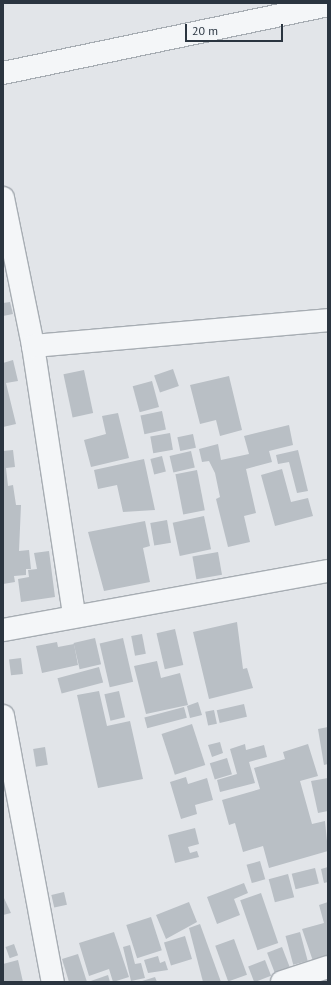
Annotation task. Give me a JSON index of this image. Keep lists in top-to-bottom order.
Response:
{
  "scale_bar": "20 m"
}
